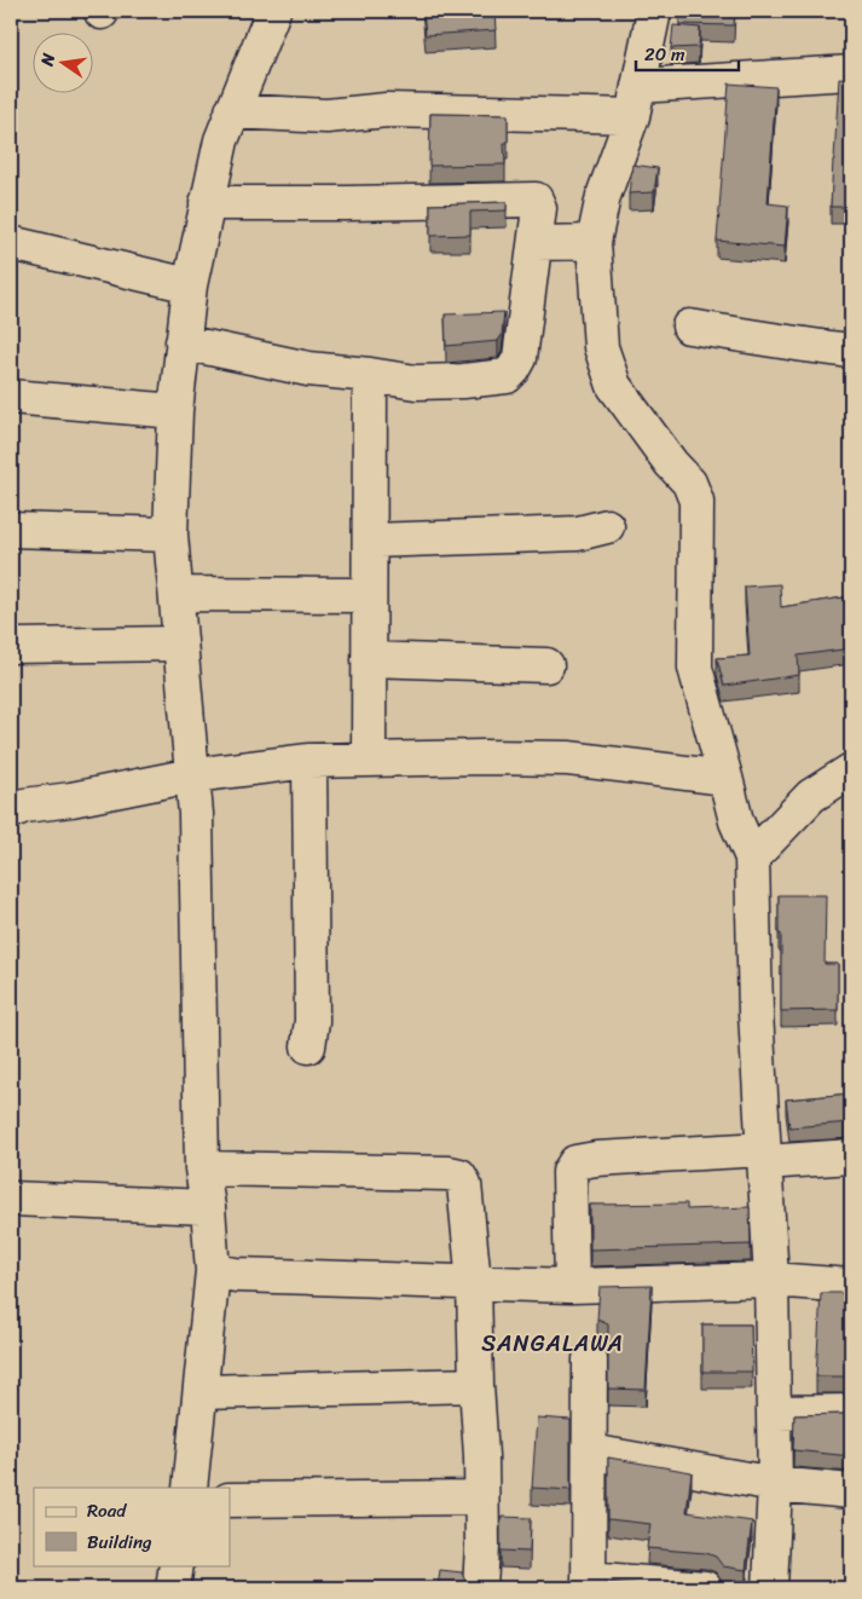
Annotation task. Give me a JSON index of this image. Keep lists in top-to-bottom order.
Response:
{
  "districts": ["SANGALAWA"],
  "legend": ["Road", "Building"],
  "scale_bar": "20 m",
  "north": "left"
}
